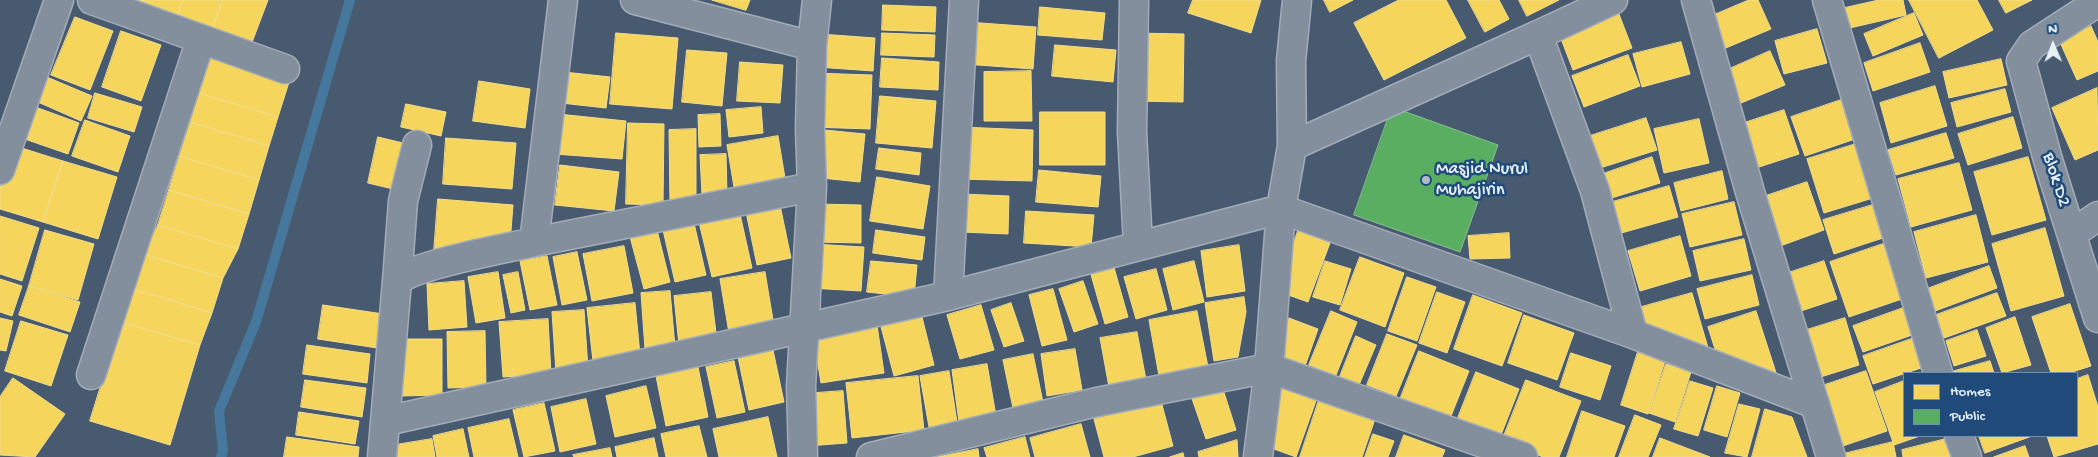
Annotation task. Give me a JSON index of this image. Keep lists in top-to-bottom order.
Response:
{
  "streets": {
    "street": ["Blok D2"]
  },
  "places": ["Masjid Nurul Muhajirin"],
  "legend": ["Homes", "Public"],
  "north": "top"
}
